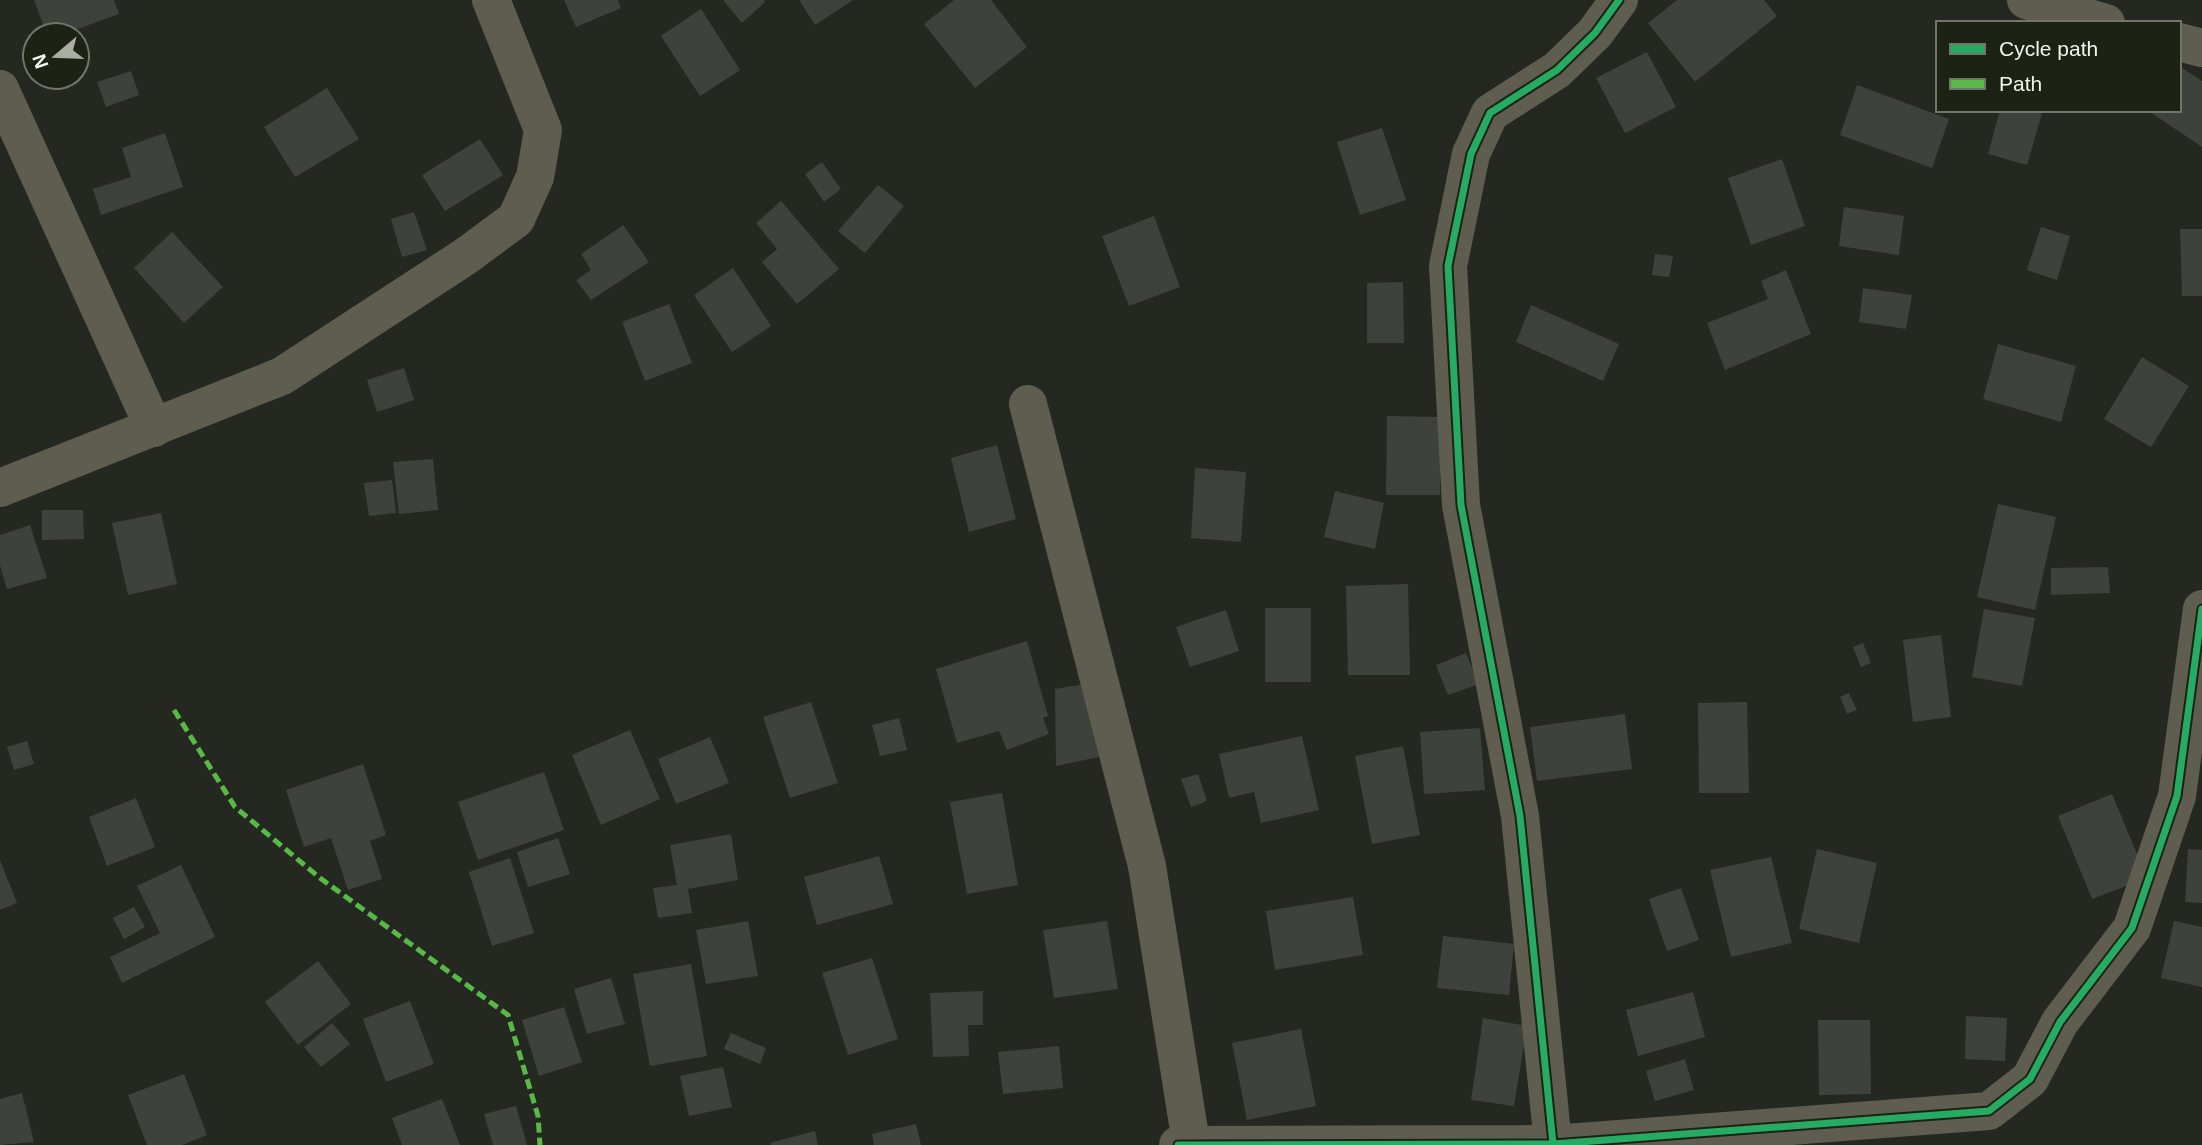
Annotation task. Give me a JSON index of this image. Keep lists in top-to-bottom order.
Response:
{
  "legend": ["Cycle path", "Path"],
  "north": "left"
}
